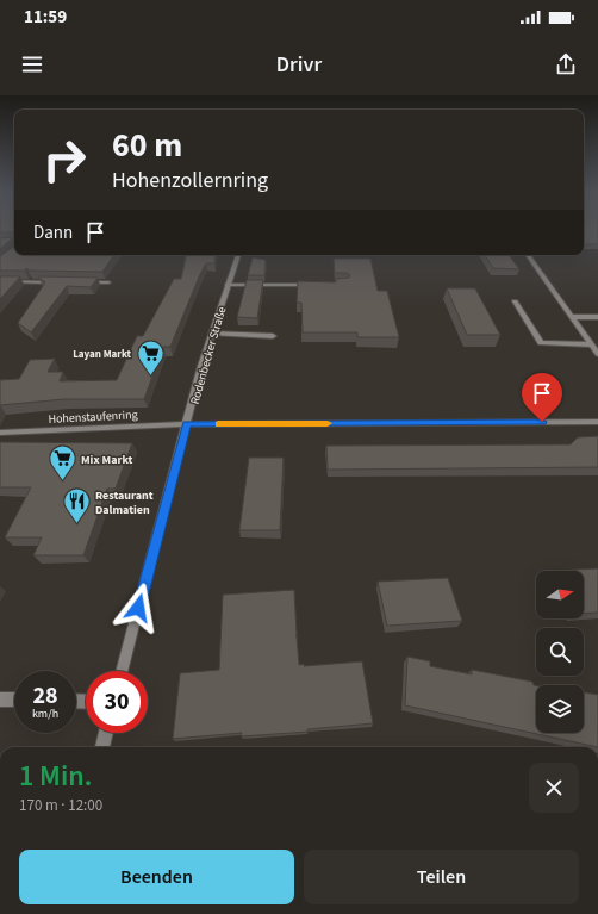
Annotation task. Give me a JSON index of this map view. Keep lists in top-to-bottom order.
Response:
{
  "streets": {
    "street": ["Rodenbecker Straße", "Hohenstaufenring"]
  },
  "crossings": [
    ["Rodenbecker Straße", "Hohenstaufenring"]
  ],
  "places": {
    "supermarket": ["Layan Markt", "Mix Markt"],
    "restaurant": ["Restaurant Dalmatien"]
  },
  "north": "right",
  "page": {
    "status": "11:59",
    "header": "Drivr",
    "turn": ["60 m", "Hohenzollernring"],
    "then": "Dann",
    "speed": "28 km/h",
    "limit": "30",
    "heading": ["1 Min.", "170 m · 12:00"],
    "buttons": ["Beenden", "Teilen"]
  }
}
